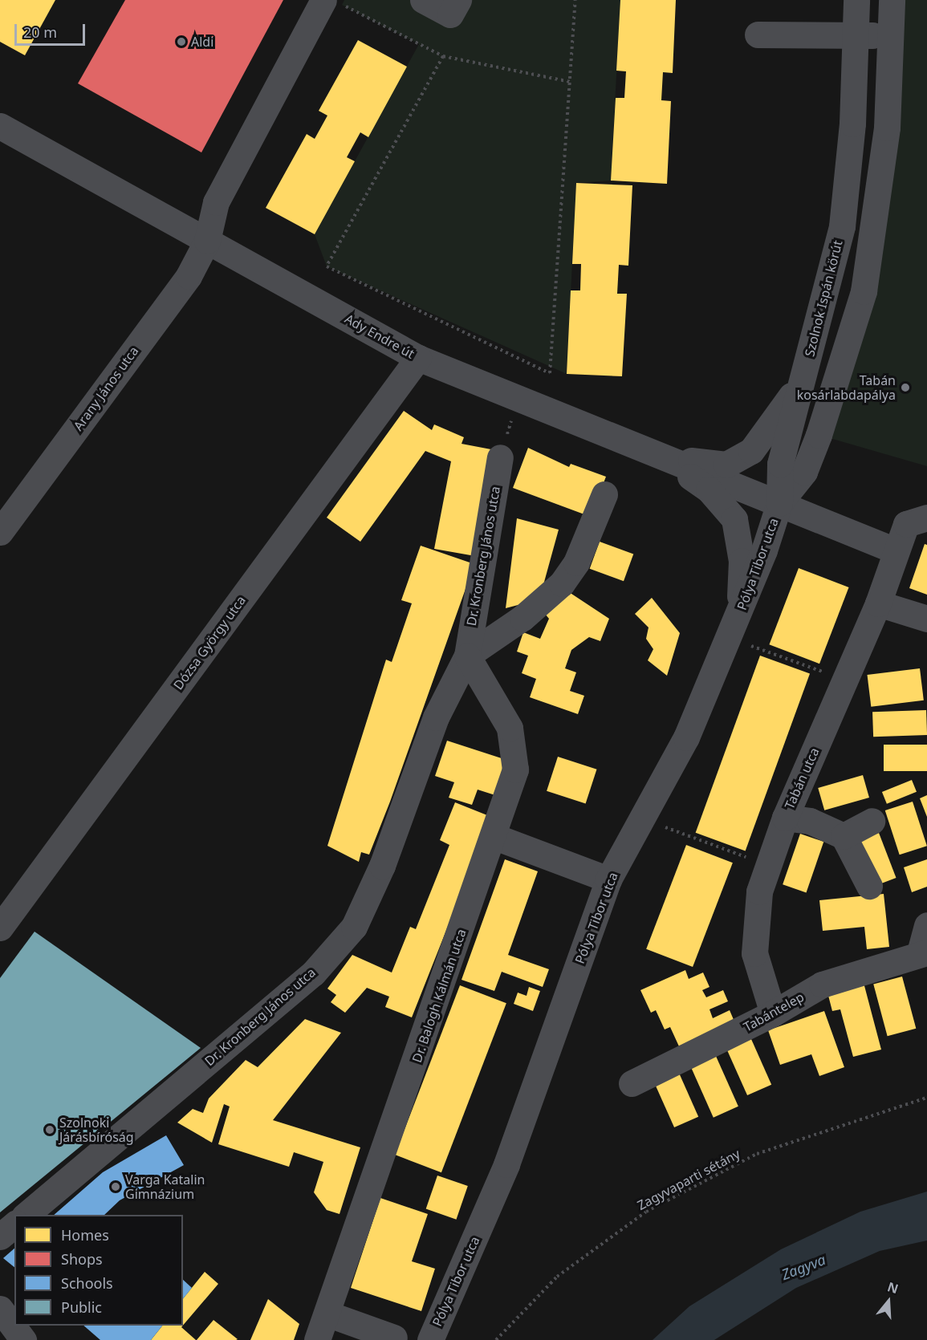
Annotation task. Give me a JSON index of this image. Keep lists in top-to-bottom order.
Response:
{
  "streets": {
    "street": [
      "Szolnok Ispán körút",
      "Ady Endre út",
      "Arany János utca",
      "Dr. Kronberg János utca",
      "Pólya Tibor utca",
      "Dózsa György utca",
      "Tabán utca",
      "Dr. Balogh Kálmán utca",
      "Tabántelep"
    ],
    "path": ["Zagyvaparti sétány"]
  },
  "crossings": [
    ["Szolnok Ispán körút", "Ady Endre út"],
    ["Szolnok Ispán körút", "Pólya Tibor utca"],
    ["Ady Endre út", "Arany János utca"],
    ["Ady Endre út", "Pólya Tibor utca"],
    ["Ady Endre út", "Dózsa György utca"],
    ["Ady Endre út", "Tabán utca"],
    ["Dr. Kronberg János utca", "Dr. Balogh Kálmán utca"],
    ["Tabán utca", "Tabántelep"]
  ],
  "water": ["Zagyva"],
  "places": [
    "Aldi",
    "Tabán kosárlabdapálya",
    "Szolnoki Járásbíróság",
    "Varga Katalin Gimnázium"
  ],
  "legend": [
    "Homes",
    "Shops",
    "Schools",
    "Public"
  ],
  "scale_bar": "20 m",
  "north": "top"
}
